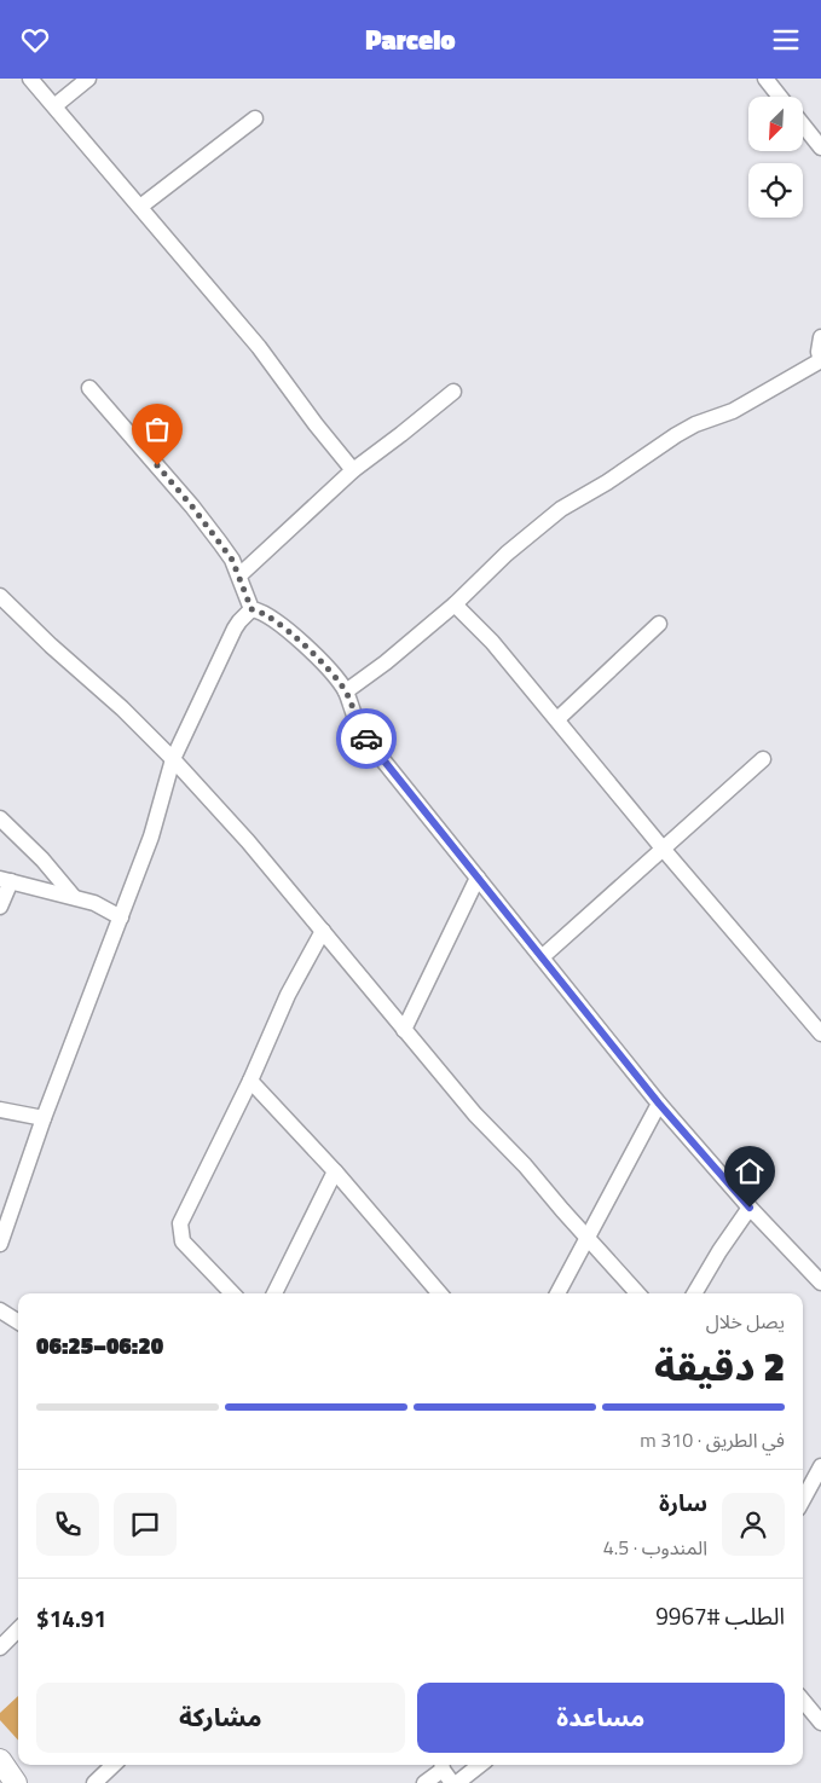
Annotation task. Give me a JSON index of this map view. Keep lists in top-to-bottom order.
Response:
{
  "north": "bottom left",
  "page": {
    "header": "Parcelo",
    "heading": ["2 دقيقة", "يصل خلال", "06:20–06:25"],
    "panel": [
      "سارة",
      "المندوب · 4.5",
      "الطلب #9967",
      "$14.91"
    ],
    "bar": "في الطريق · 310 m",
    "buttons": ["مساعدة", "مشاركة"]
  }
}
